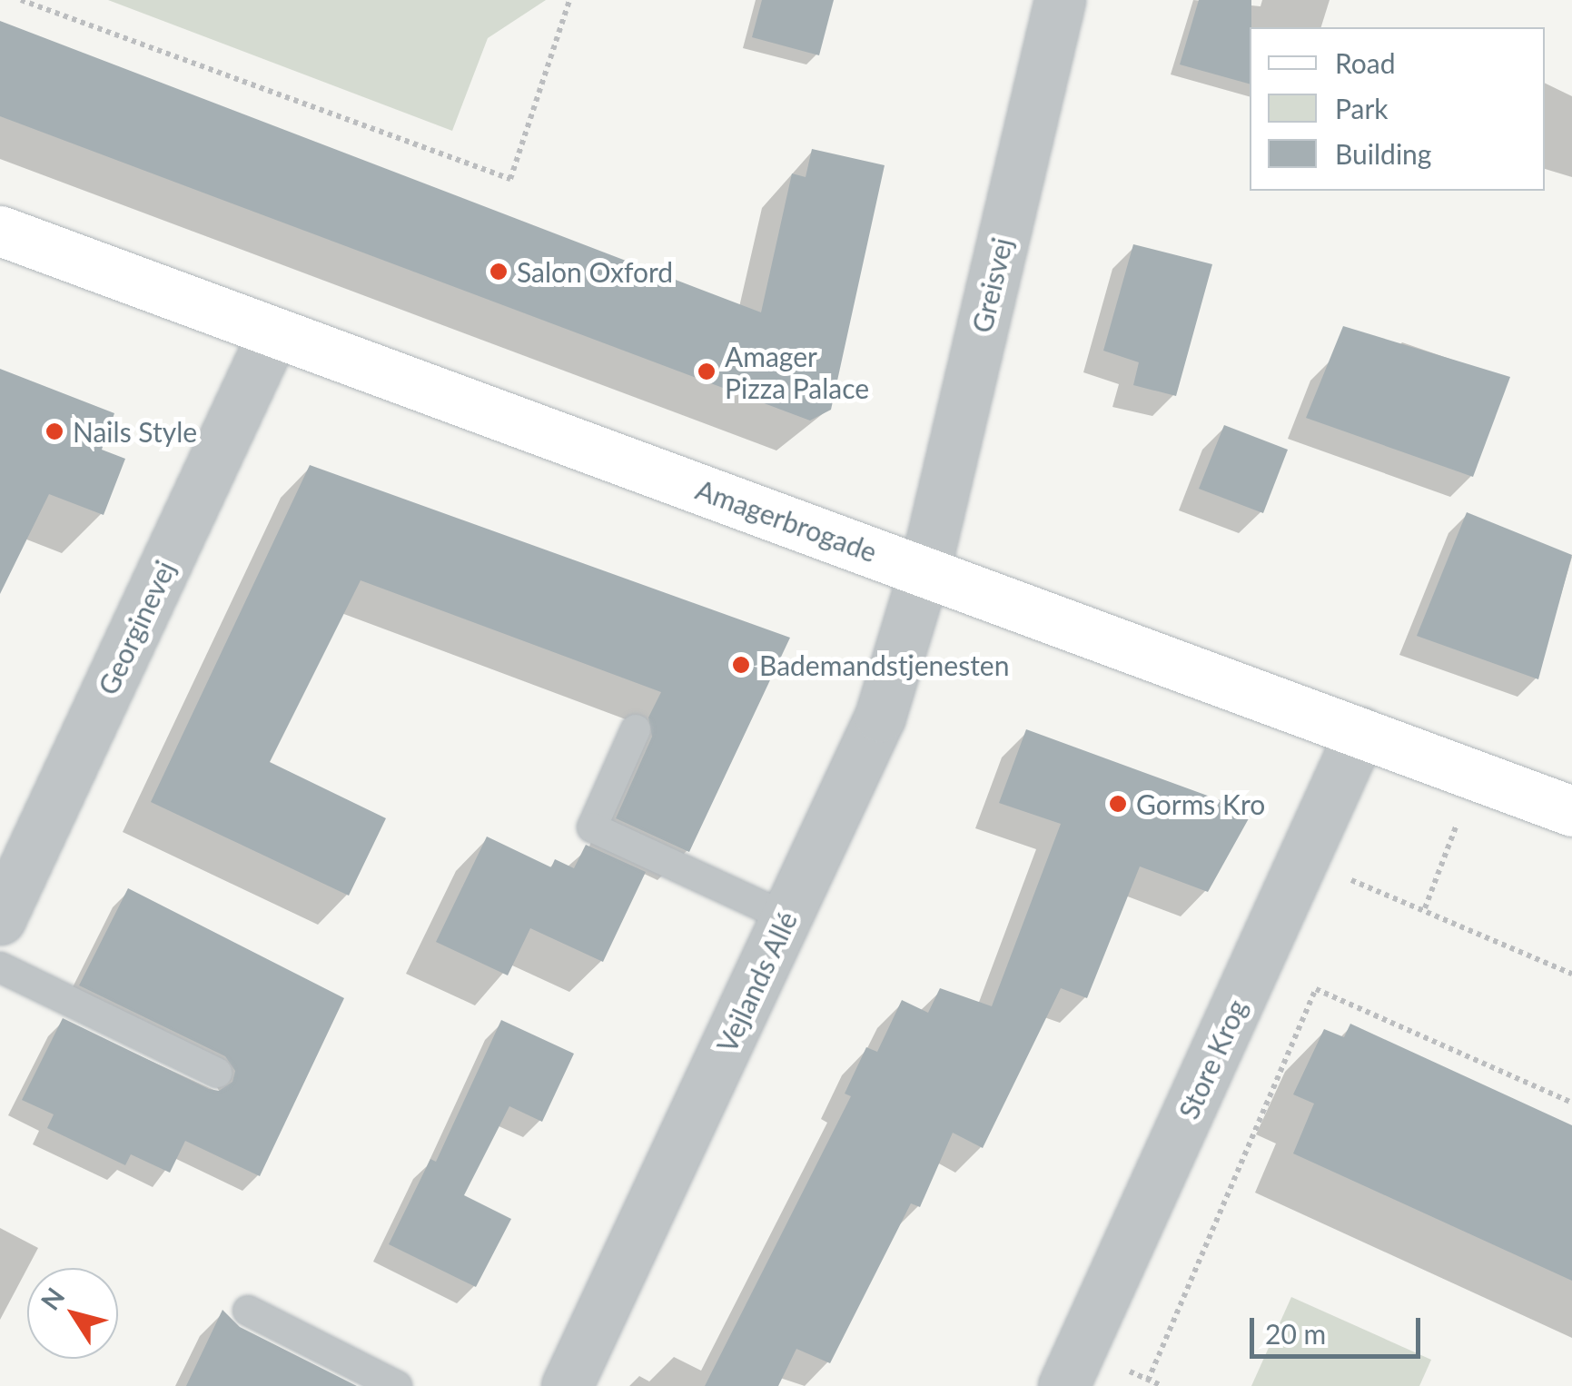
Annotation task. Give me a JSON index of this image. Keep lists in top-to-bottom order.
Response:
{
  "streets": {
    "street": [
      "Greisvej",
      "Amagerbrogade",
      "Georginevej",
      "Vejlands Allé",
      "Store Krog"
    ]
  },
  "crossings": [
    ["Greisvej", "Amagerbrogade"],
    ["Greisvej", "Vejlands Allé"],
    ["Amagerbrogade", "Georginevej"],
    ["Amagerbrogade", "Vejlands Allé"],
    ["Amagerbrogade", "Store Krog"]
  ],
  "places": [
    "Salon Oxford",
    "Amager Pizza Palace",
    "Nails Style",
    "Bademandstjenesten",
    "Gorms Kro"
  ],
  "legend": ["Road", "Park", "Building"],
  "scale_bar": "20 m",
  "north": "top left"
}
